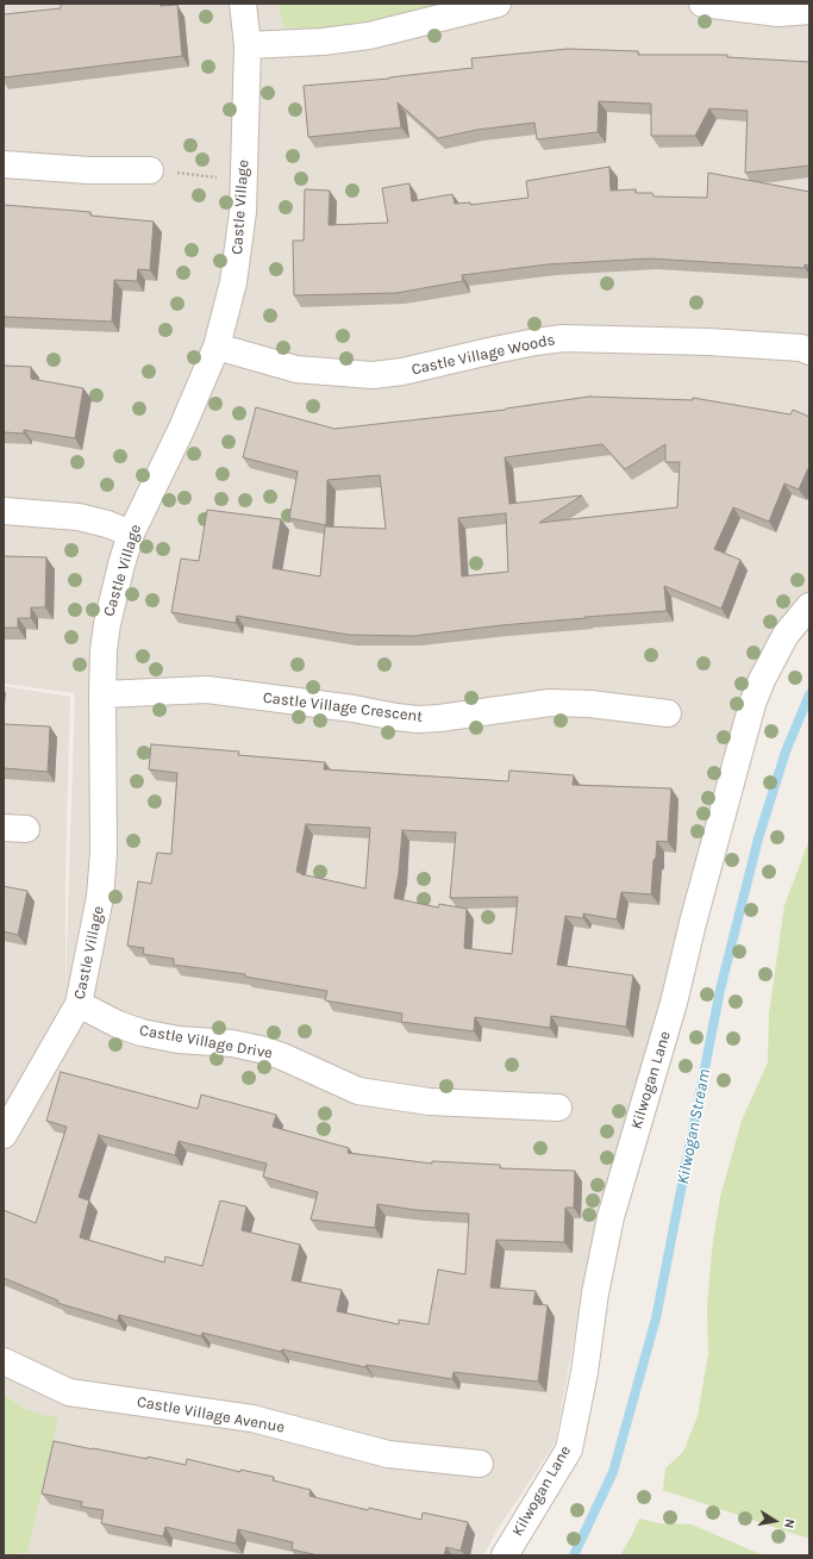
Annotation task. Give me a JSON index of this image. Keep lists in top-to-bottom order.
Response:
{
  "streets": {
    "street": [
      "Castle Village",
      "Castle Village Woods",
      "Castle Village Crescent",
      "Castle Village Drive",
      "Kilwogan Lane",
      "Castle Village Avenue"
    ]
  },
  "crossings": [
    ["Castle Village", "Castle Village Woods"],
    ["Castle Village", "Castle Village Crescent"],
    ["Castle Village", "Castle Village Drive"]
  ],
  "water": ["Kilwogan Stream"],
  "north": "right"
}
